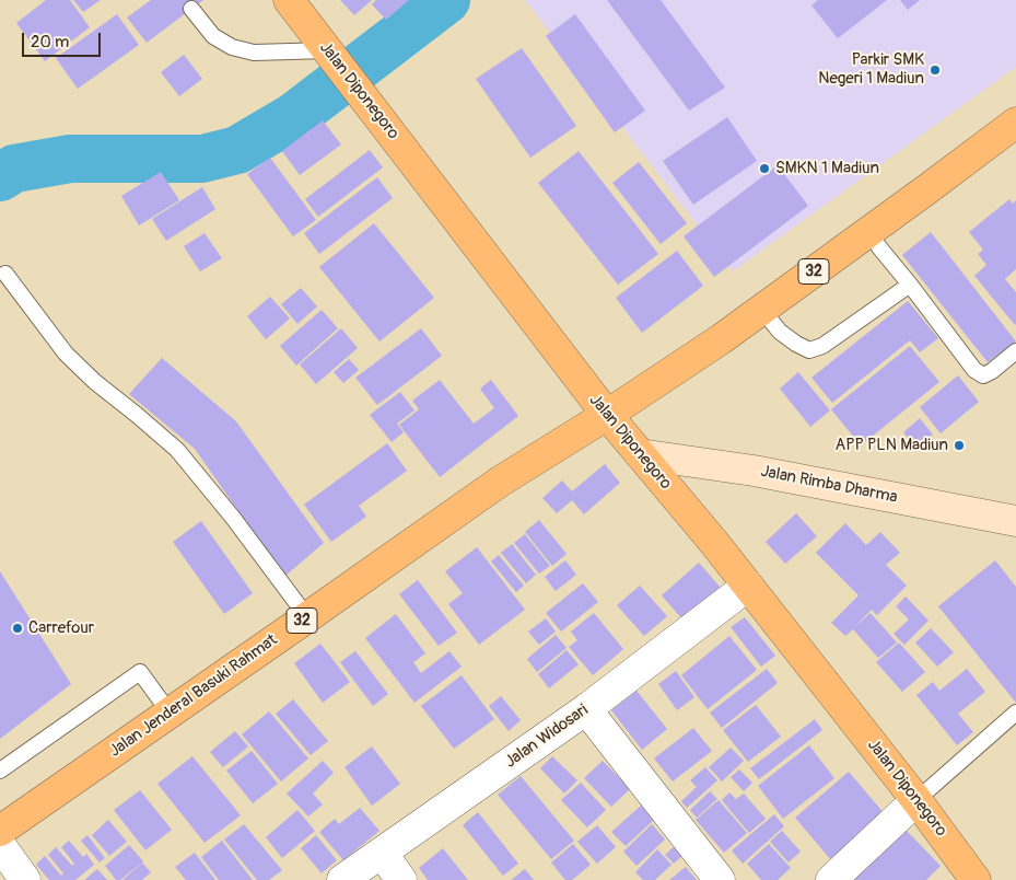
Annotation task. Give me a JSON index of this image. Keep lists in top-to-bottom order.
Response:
{
  "streets": {
    "main road": [
      "Jalan Diponegoro",
      "32",
      "Jalan Rimba Dharma",
      "Jalan Jenderal Basuki Rahmat"
    ],
    "street": ["Jalan Widosari"]
  },
  "crossings": [
    ["Jalan Diponegoro", "32"],
    ["Jalan Diponegoro", "Jalan Rimba Dharma"],
    ["Jalan Diponegoro", "Jalan Jenderal Basuki Rahmat"],
    ["Jalan Diponegoro", "Jalan Widosari"],
    ["32", "Jalan Jenderal Basuki Rahmat"]
  ],
  "places": [
    "Parkir SMK Negeri 1 Madiun",
    "SMKN 1 Madiun",
    "APP PLN Madiun",
    "Carrefour"
  ],
  "scale_bar": "20 m"
}
